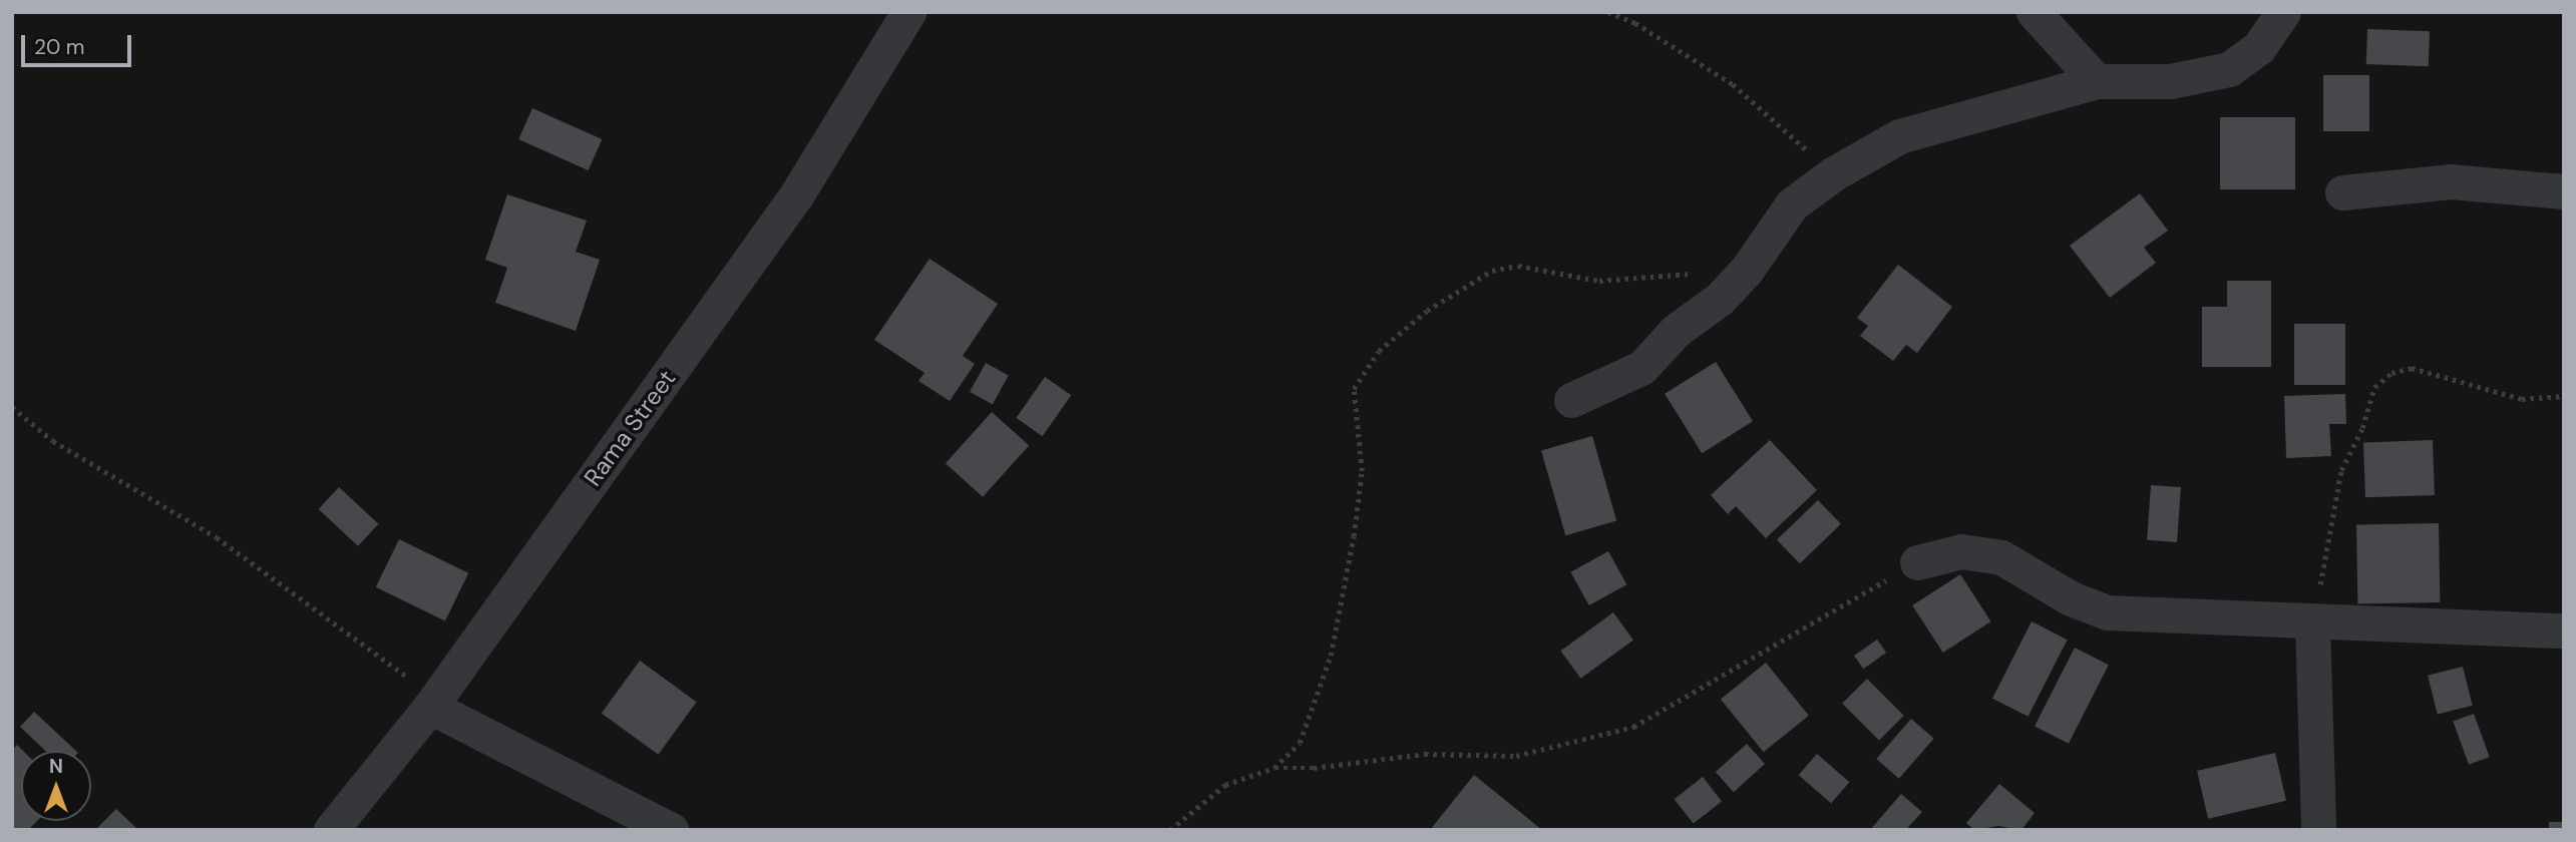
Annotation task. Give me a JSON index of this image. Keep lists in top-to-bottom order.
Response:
{
  "streets": {
    "street": ["Rama Street"]
  },
  "scale_bar": "20 m",
  "north": "top"
}
